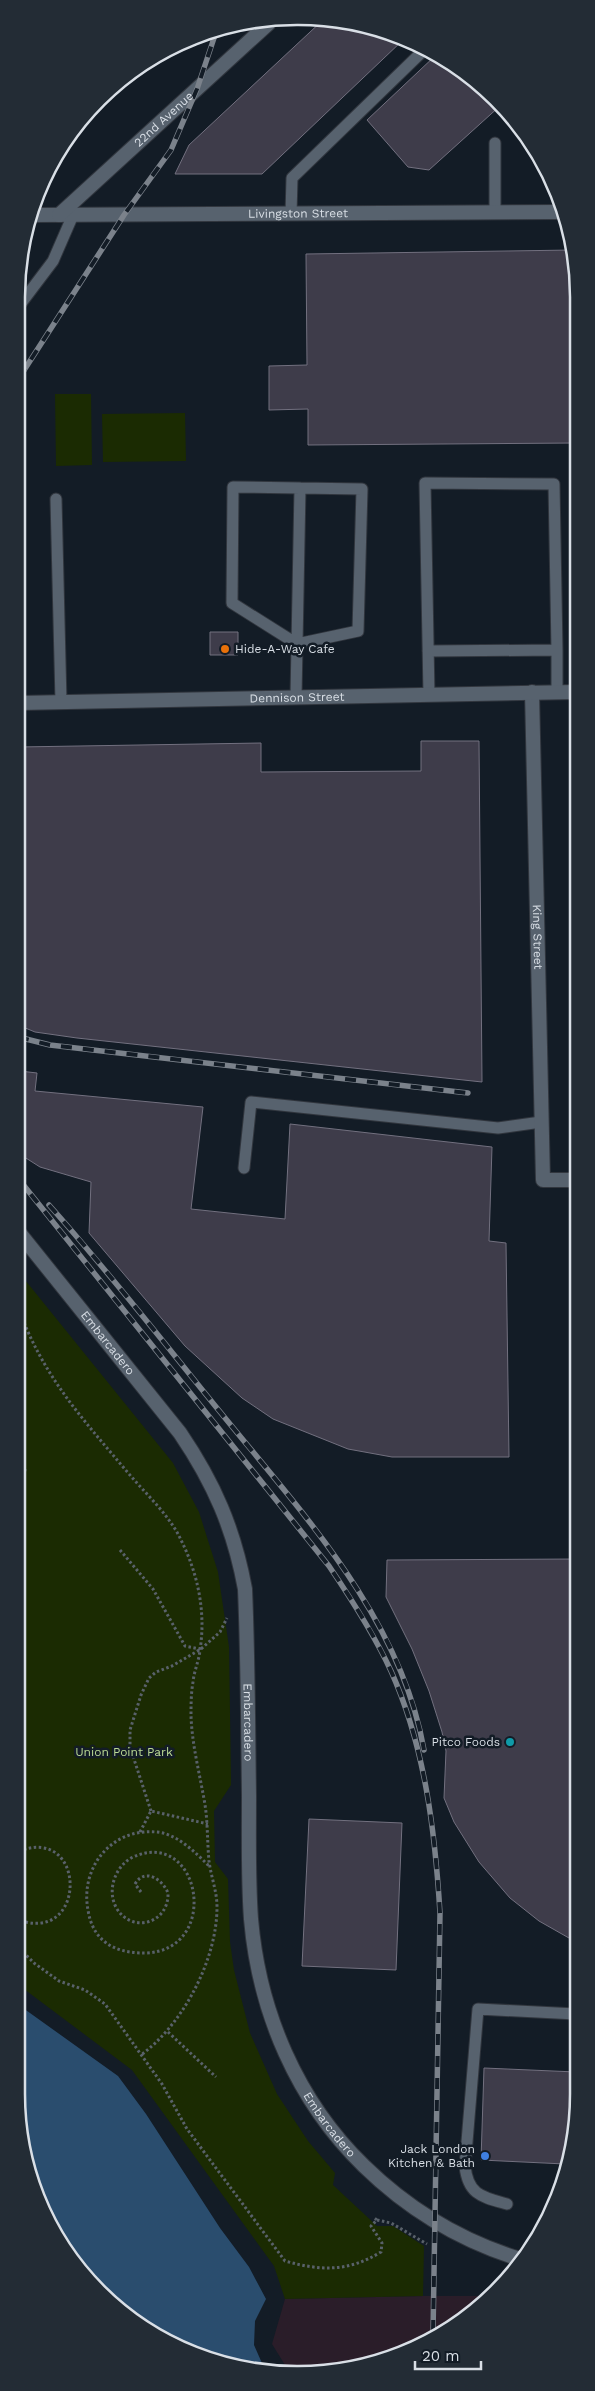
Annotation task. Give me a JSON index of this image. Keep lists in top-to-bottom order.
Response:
{
  "streets": {
    "main road": [
      "22nd Avenue",
      "Livingston Street",
      "Dennison Street",
      "King Street",
      "Embarcadero"
    ]
  },
  "crossings": [
    ["22nd Avenue", "Livingston Street"],
    ["Dennison Street", "King Street"]
  ],
  "parks": ["Union Point Park"],
  "places": ["Hide-A-Way Cafe", "Pitco Foods", "Jack London Kitchen & Bath"],
  "scale_bar": "20 m"
}
